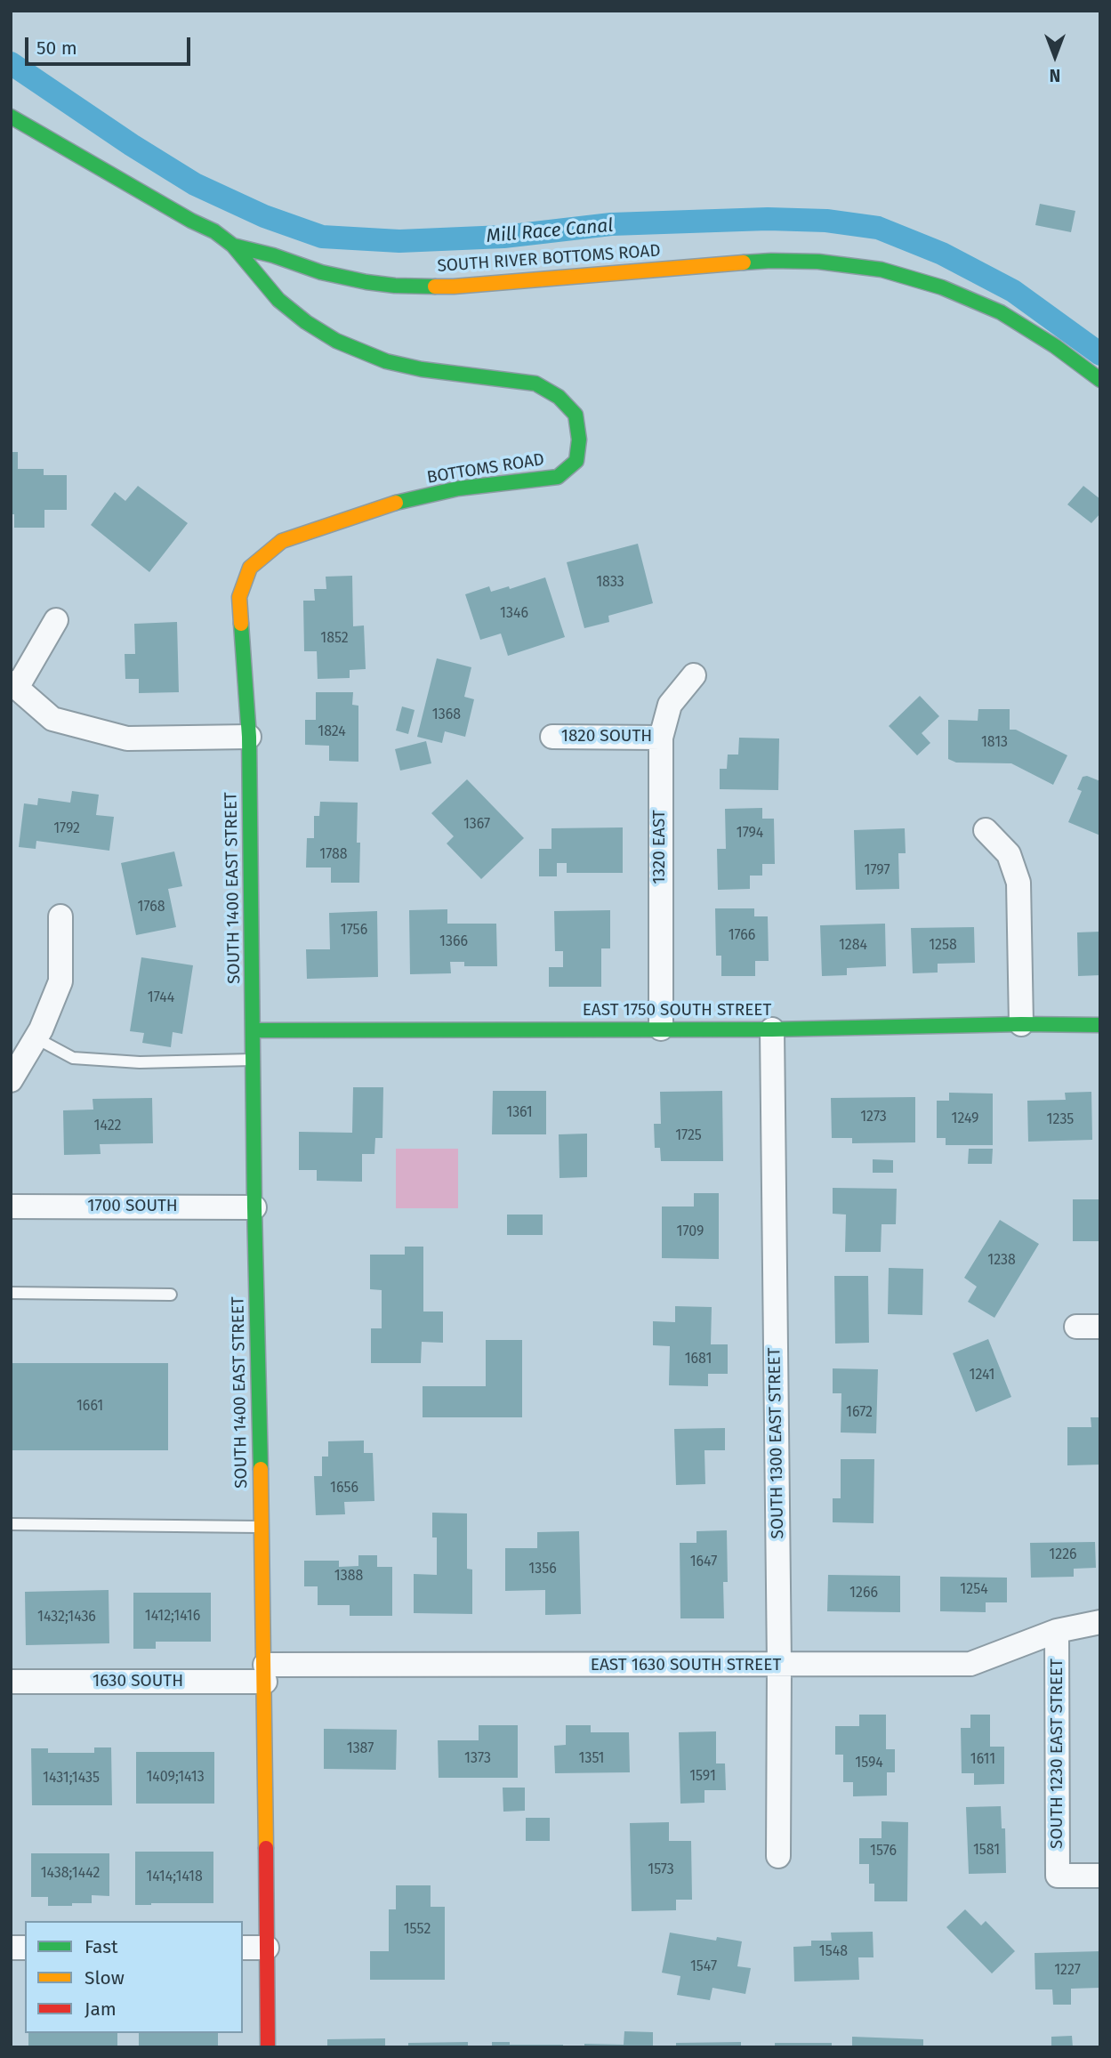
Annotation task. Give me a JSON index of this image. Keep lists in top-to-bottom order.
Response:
{
  "streets": {
    "street": [
      "SOUTH RIVER BOTTOMS ROAD",
      "BOTTOMS ROAD",
      "1820 SOUTH",
      "1320 EAST",
      "SOUTH 1400 EAST STREET",
      "EAST 1750 SOUTH STREET",
      "1700 SOUTH",
      "SOUTH 1300 EAST STREET",
      "EAST 1630 SOUTH STREET",
      "1630 SOUTH",
      "SOUTH 1230 EAST STREET"
    ]
  },
  "crossings": [
    ["SOUTH RIVER BOTTOMS ROAD", "BOTTOMS ROAD"],
    ["BOTTOMS ROAD", "SOUTH 1400 EAST STREET"],
    ["1820 SOUTH", "1320 EAST"],
    ["1320 EAST", "EAST 1750 SOUTH STREET"],
    ["SOUTH 1400 EAST STREET", "EAST 1750 SOUTH STREET"],
    ["SOUTH 1400 EAST STREET", "1700 SOUTH"],
    ["SOUTH 1400 EAST STREET", "EAST 1630 SOUTH STREET"],
    ["SOUTH 1400 EAST STREET", "1630 SOUTH"],
    ["EAST 1750 SOUTH STREET", "SOUTH 1300 EAST STREET"],
    ["SOUTH 1300 EAST STREET", "EAST 1630 SOUTH STREET"],
    ["EAST 1630 SOUTH STREET", "1630 SOUTH"],
    ["EAST 1630 SOUTH STREET", "SOUTH 1230 EAST STREET"]
  ],
  "water": ["Mill Race Canal"],
  "house_numbers": [
    "1833",
    "1346",
    "1852",
    "1368",
    "1824",
    "1813",
    "1367",
    "1792",
    "1794",
    "1788",
    "1797",
    "1768",
    "1756",
    "1766",
    "1366",
    "1284",
    "1258",
    "1744",
    "1361",
    "1273",
    "1249",
    "1235",
    "1422",
    "1725",
    "1709",
    "1238",
    "1681",
    "1241",
    "1661",
    "1672",
    "1656",
    "1226",
    "1647",
    "1356",
    "1388",
    "1254",
    "1266",
    "1412;1416",
    "1432;1436",
    "1387",
    "1373",
    "1351",
    "1611",
    "1594",
    "1591",
    "1409;1413",
    "1431;1435",
    "1581",
    "1576",
    "1573",
    "1438;1442",
    "1414;1418",
    "1552",
    "1548",
    "1547",
    "1227"
  ],
  "legend": ["Fast", "Slow", "Jam"],
  "scale_bar": "50 m",
  "north": "bottom"
}
